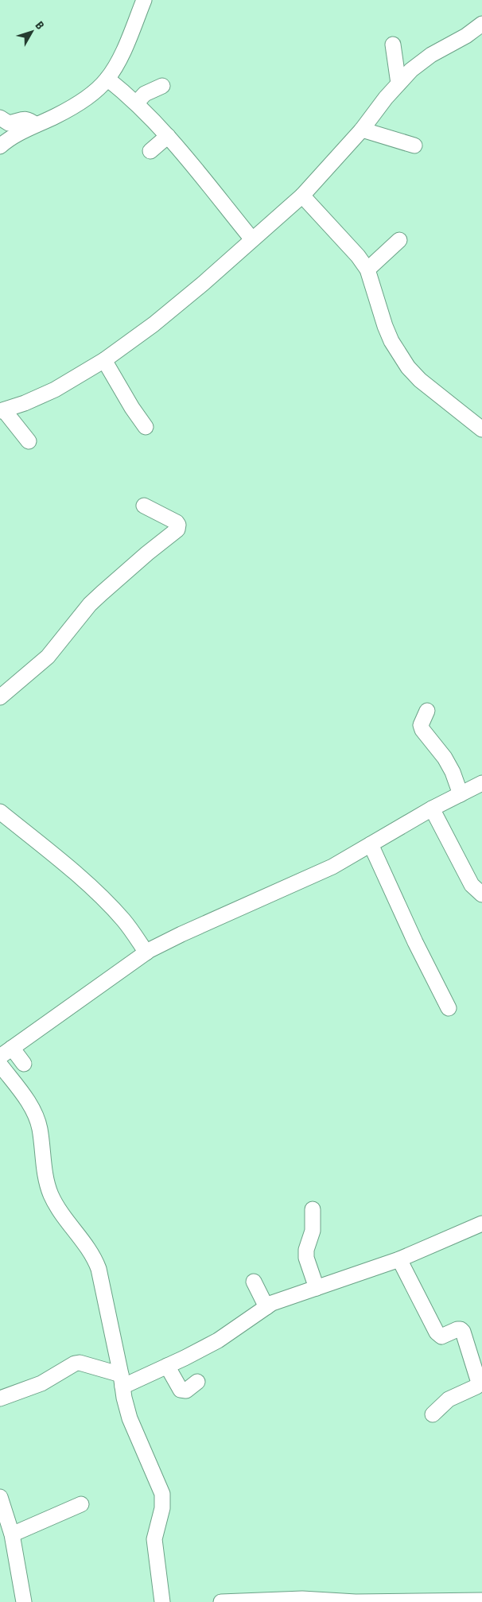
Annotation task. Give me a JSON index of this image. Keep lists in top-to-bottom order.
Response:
{
  "north": "top right"
}
